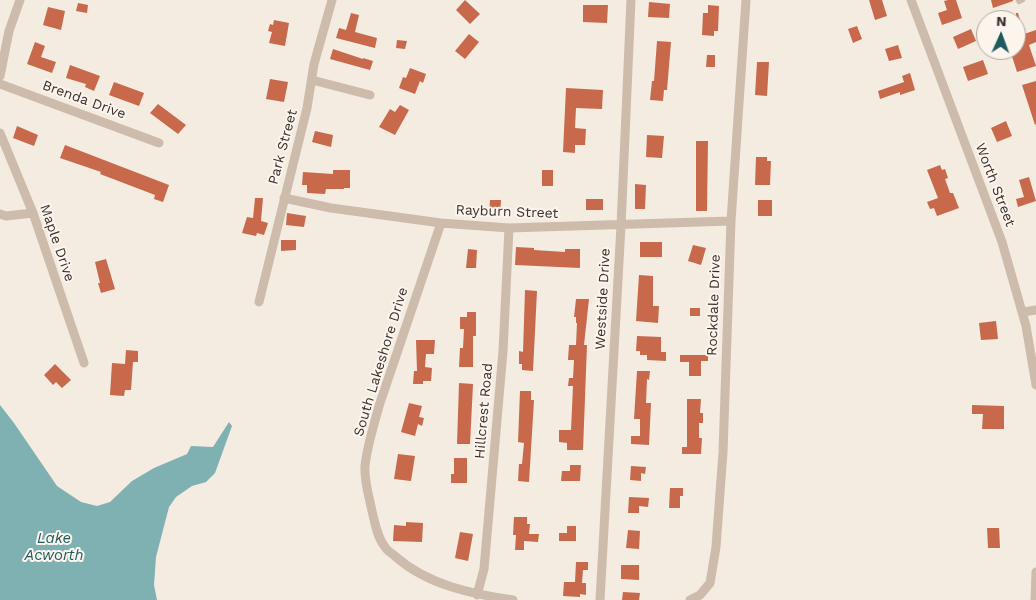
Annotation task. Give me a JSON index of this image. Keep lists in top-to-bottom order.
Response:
{
  "streets": {
    "street": [
      "Brenda Drive",
      "Park Street",
      "Worth Street",
      "Rayburn Street",
      "Maple Drive",
      "Westside Drive",
      "Rockdale Drive",
      "South Lakeshore Drive",
      "Hillcrest Road"
    ]
  },
  "crossings": [
    ["Park Street", "Rayburn Street"],
    ["Rayburn Street", "Westside Drive"],
    ["Rayburn Street", "Rockdale Drive"],
    ["Rayburn Street", "South Lakeshore Drive"],
    ["Rayburn Street", "Hillcrest Road"],
    ["South Lakeshore Drive", "Hillcrest Road"]
  ],
  "water": ["Lake Acworth"],
  "north": "top"
}
